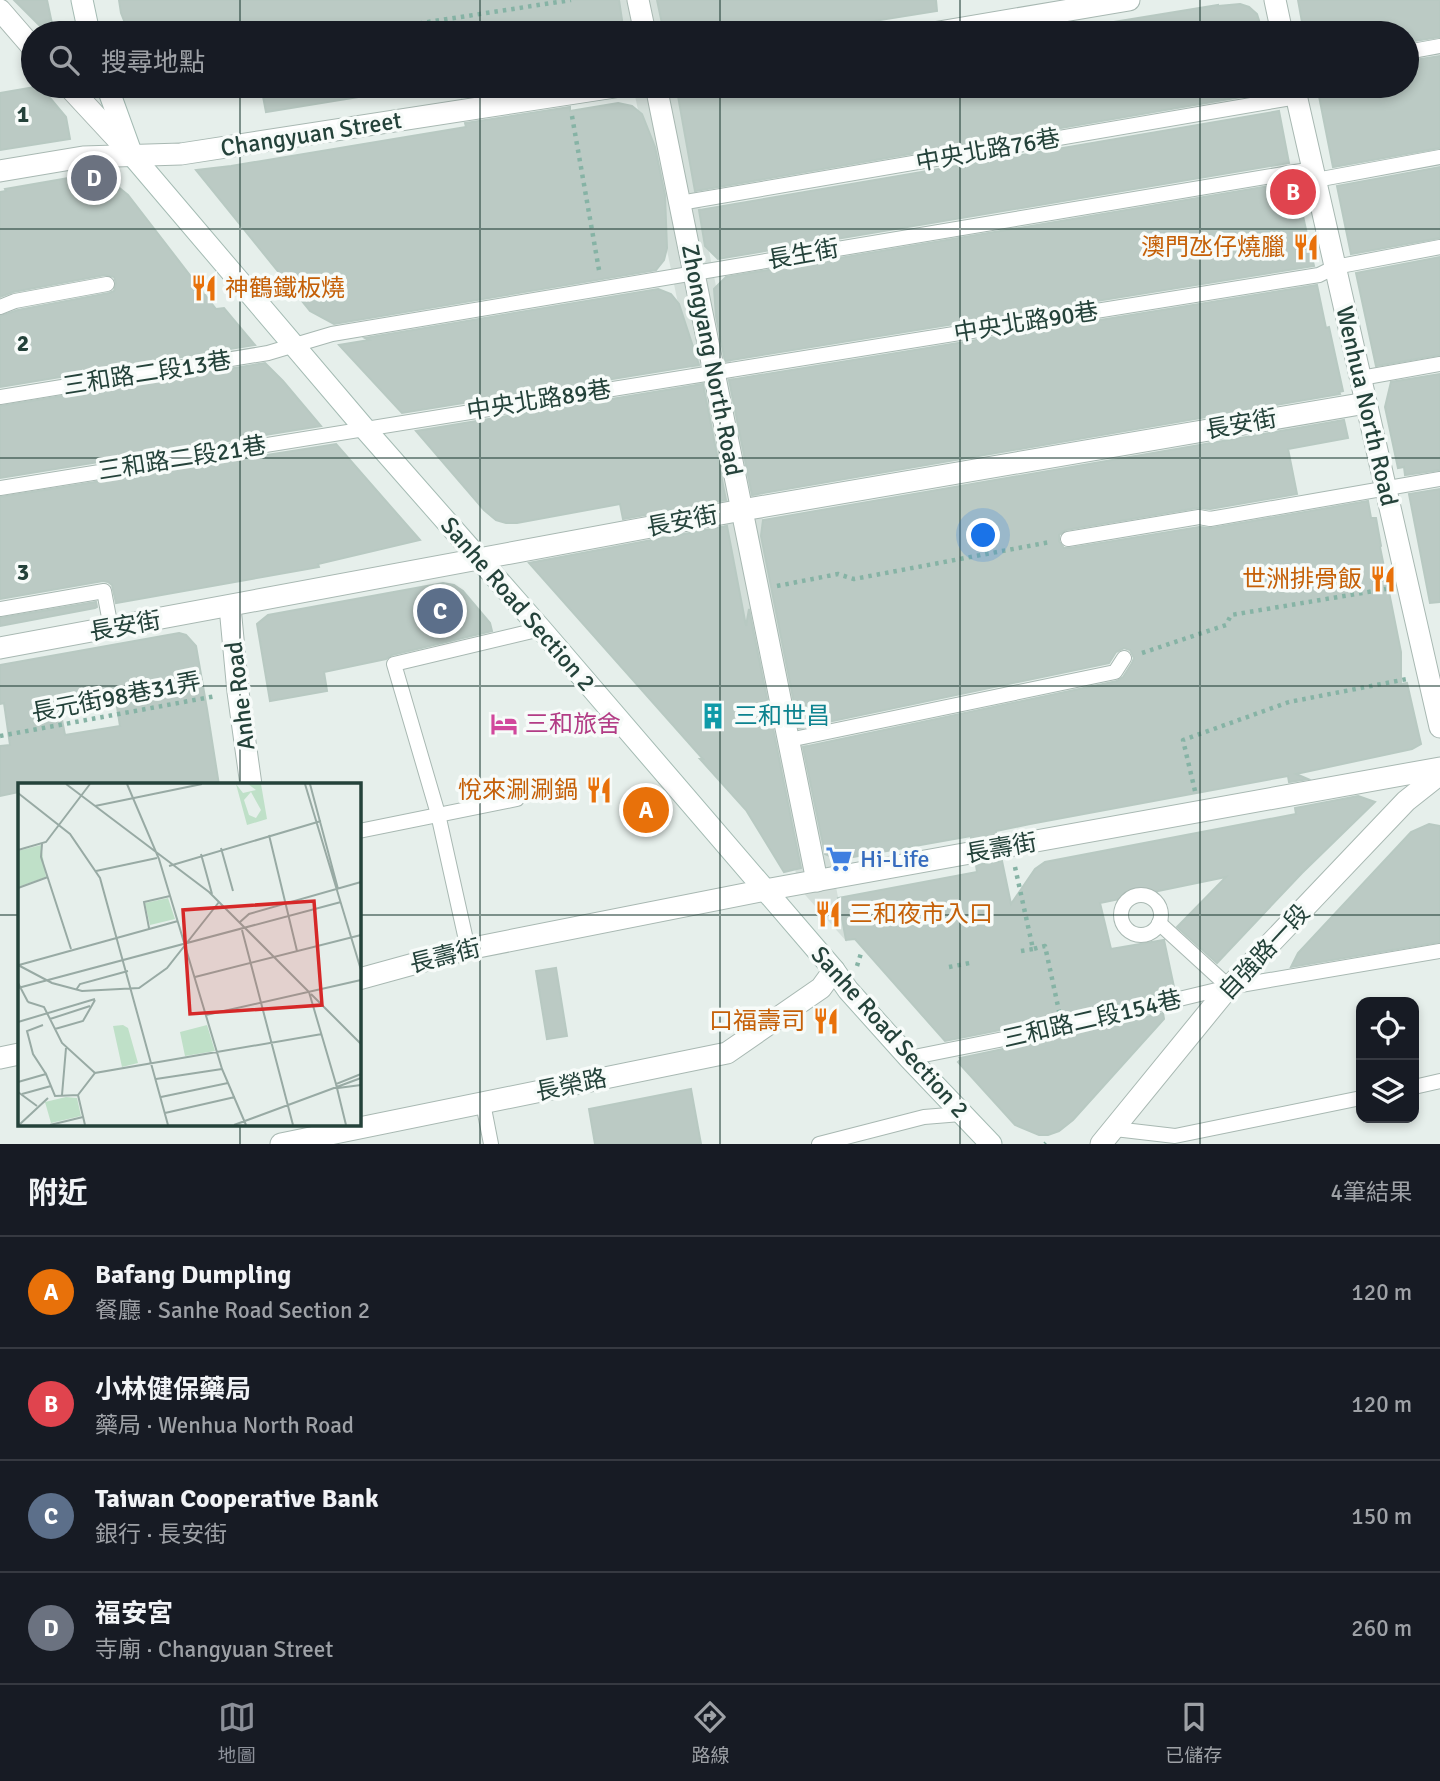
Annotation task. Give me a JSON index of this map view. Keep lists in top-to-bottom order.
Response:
{
  "streets": {
    "street": [
      "Changyuan Street",
      "Zhongyang North Road",
      "Wenhua North Road",
      "長安街",
      "Sanhe Road Section 2",
      "Anhe Road",
      "長壽街",
      "自強路一段",
      "長榮路"
    ],
    "lane": [
      "中央北路76巷",
      "長生街",
      "中央北路90巷",
      "三和路二段13巷",
      "中央北路89巷",
      "三和路二段21巷",
      "三和路二段154巷"
    ],
    "path": ["長元街98巷31弄"]
  },
  "crossings": [
    ["Changyuan Street", "Sanhe Road Section 2"],
    ["中央北路76巷", "Zhongyang North Road"],
    ["長生街", "Zhongyang North Road"],
    ["長生街", "三和路二段13巷"],
    ["長生街", "Wenhua North Road"],
    ["長生街", "Sanhe Road Section 2"],
    ["中央北路90巷", "Zhongyang North Road"],
    ["中央北路90巷", "中央北路89巷"],
    ["中央北路90巷", "Wenhua North Road"],
    ["Zhongyang North Road", "中央北路89巷"],
    ["Zhongyang North Road", "長安街"],
    ["Zhongyang North Road", "長壽街"],
    ["三和路二段13巷", "Sanhe Road Section 2"],
    ["中央北路89巷", "三和路二段21巷"],
    ["中央北路89巷", "Sanhe Road Section 2"],
    ["Wenhua North Road", "長安街"],
    ["長安街", "Sanhe Road Section 2"],
    ["長安街", "Anhe Road"],
    ["三和路二段21巷", "Sanhe Road Section 2"],
    ["Sanhe Road Section 2", "長壽街"],
    ["Sanhe Road Section 2", "三和路二段154巷"],
    ["Sanhe Road Section 2", "長榮路"],
    ["Anhe Road", "長元街98巷31弄"],
    ["自強路一段", "三和路二段154巷"]
  ],
  "places": {
    "restaurant": [
      "澳門氹仔燒臘",
      "神鶴鐵板燒",
      "世洲排骨飯",
      "悅來涮涮鍋",
      "三和夜市入口",
      "口福壽司"
    ],
    "building": ["三和世昌"],
    "hotel": ["三和旅舍"],
    "supermarket": ["Hi-Life"]
  },
  "page": {
    "search": "搜尋地點",
    "pins": [
      "D",
      "B",
      "C",
      "A"
    ],
    "heading": ["附近", "4筆結果"],
    "list": [
      {
        "mark": "A",
        "name": "Bafang Dumpling",
        "note": "餐廳 · Sanhe Road Section 2",
        "value": "120 m"
      },
      {
        "mark": "B",
        "name": "小林健保藥局",
        "note": "藥局 · Wenhua North Road",
        "value": "120 m"
      },
      {
        "mark": "C",
        "name": "Taiwan Cooperative Bank",
        "note": "銀行 · 長安街",
        "value": "150 m"
      },
      {
        "mark": "D",
        "name": "福安宮",
        "note": "寺廟 · Changyuan Street",
        "value": "260 m"
      }
    ],
    "nav": ["地圖", "路線", "已儲存"]
  },
  "grid": {
    "rows": ["1", "2", "3"]
  }
}
